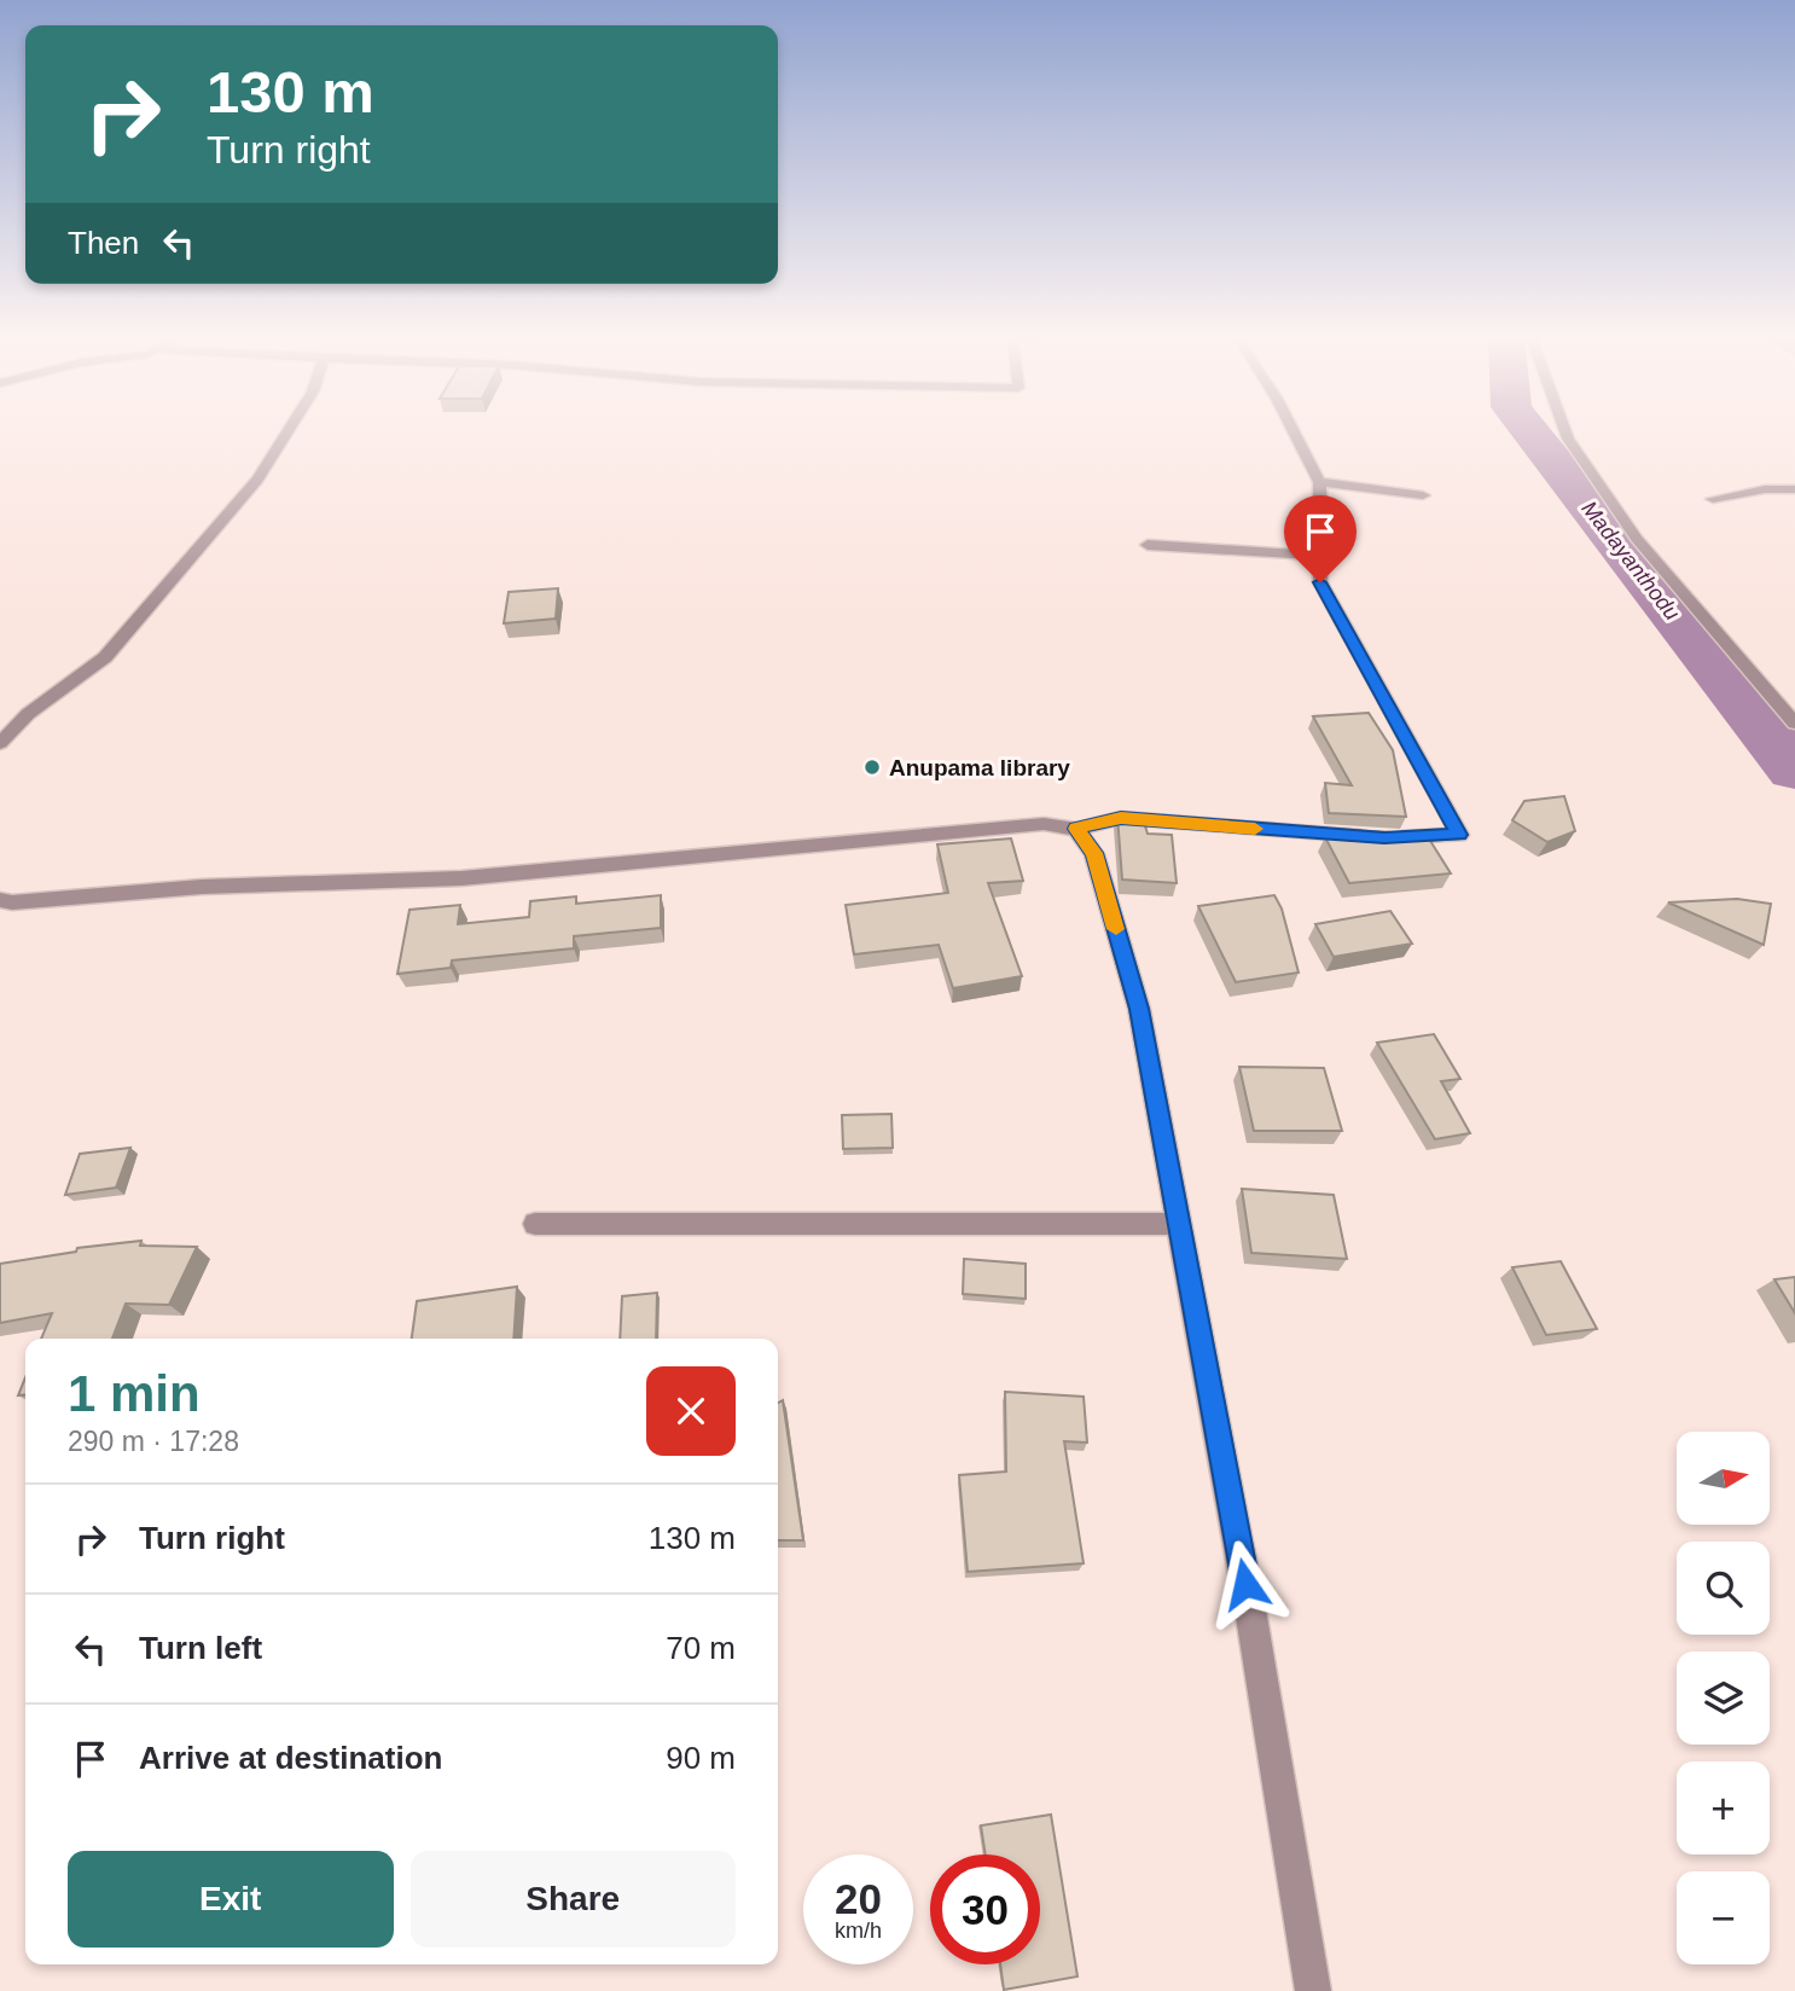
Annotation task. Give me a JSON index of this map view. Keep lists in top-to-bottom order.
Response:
{
  "water": ["Madayanthodu"],
  "places": ["Anupama library"],
  "north": "right",
  "page": {
    "turn": ["130 m", "Turn right"],
    "then": "Then",
    "heading": ["1 min", "290 m · 17:28"],
    "map_buttons": ["+", "−"],
    "list": [
      {
        "name": "Turn right",
        "value": "130 m"
      },
      {
        "name": "Turn left",
        "value": "70 m"
      },
      {
        "name": "Arrive at destination",
        "value": "90 m"
      }
    ],
    "buttons": ["Exit", "Share"],
    "speed": "20 km/h",
    "limit": "30"
  }
}
